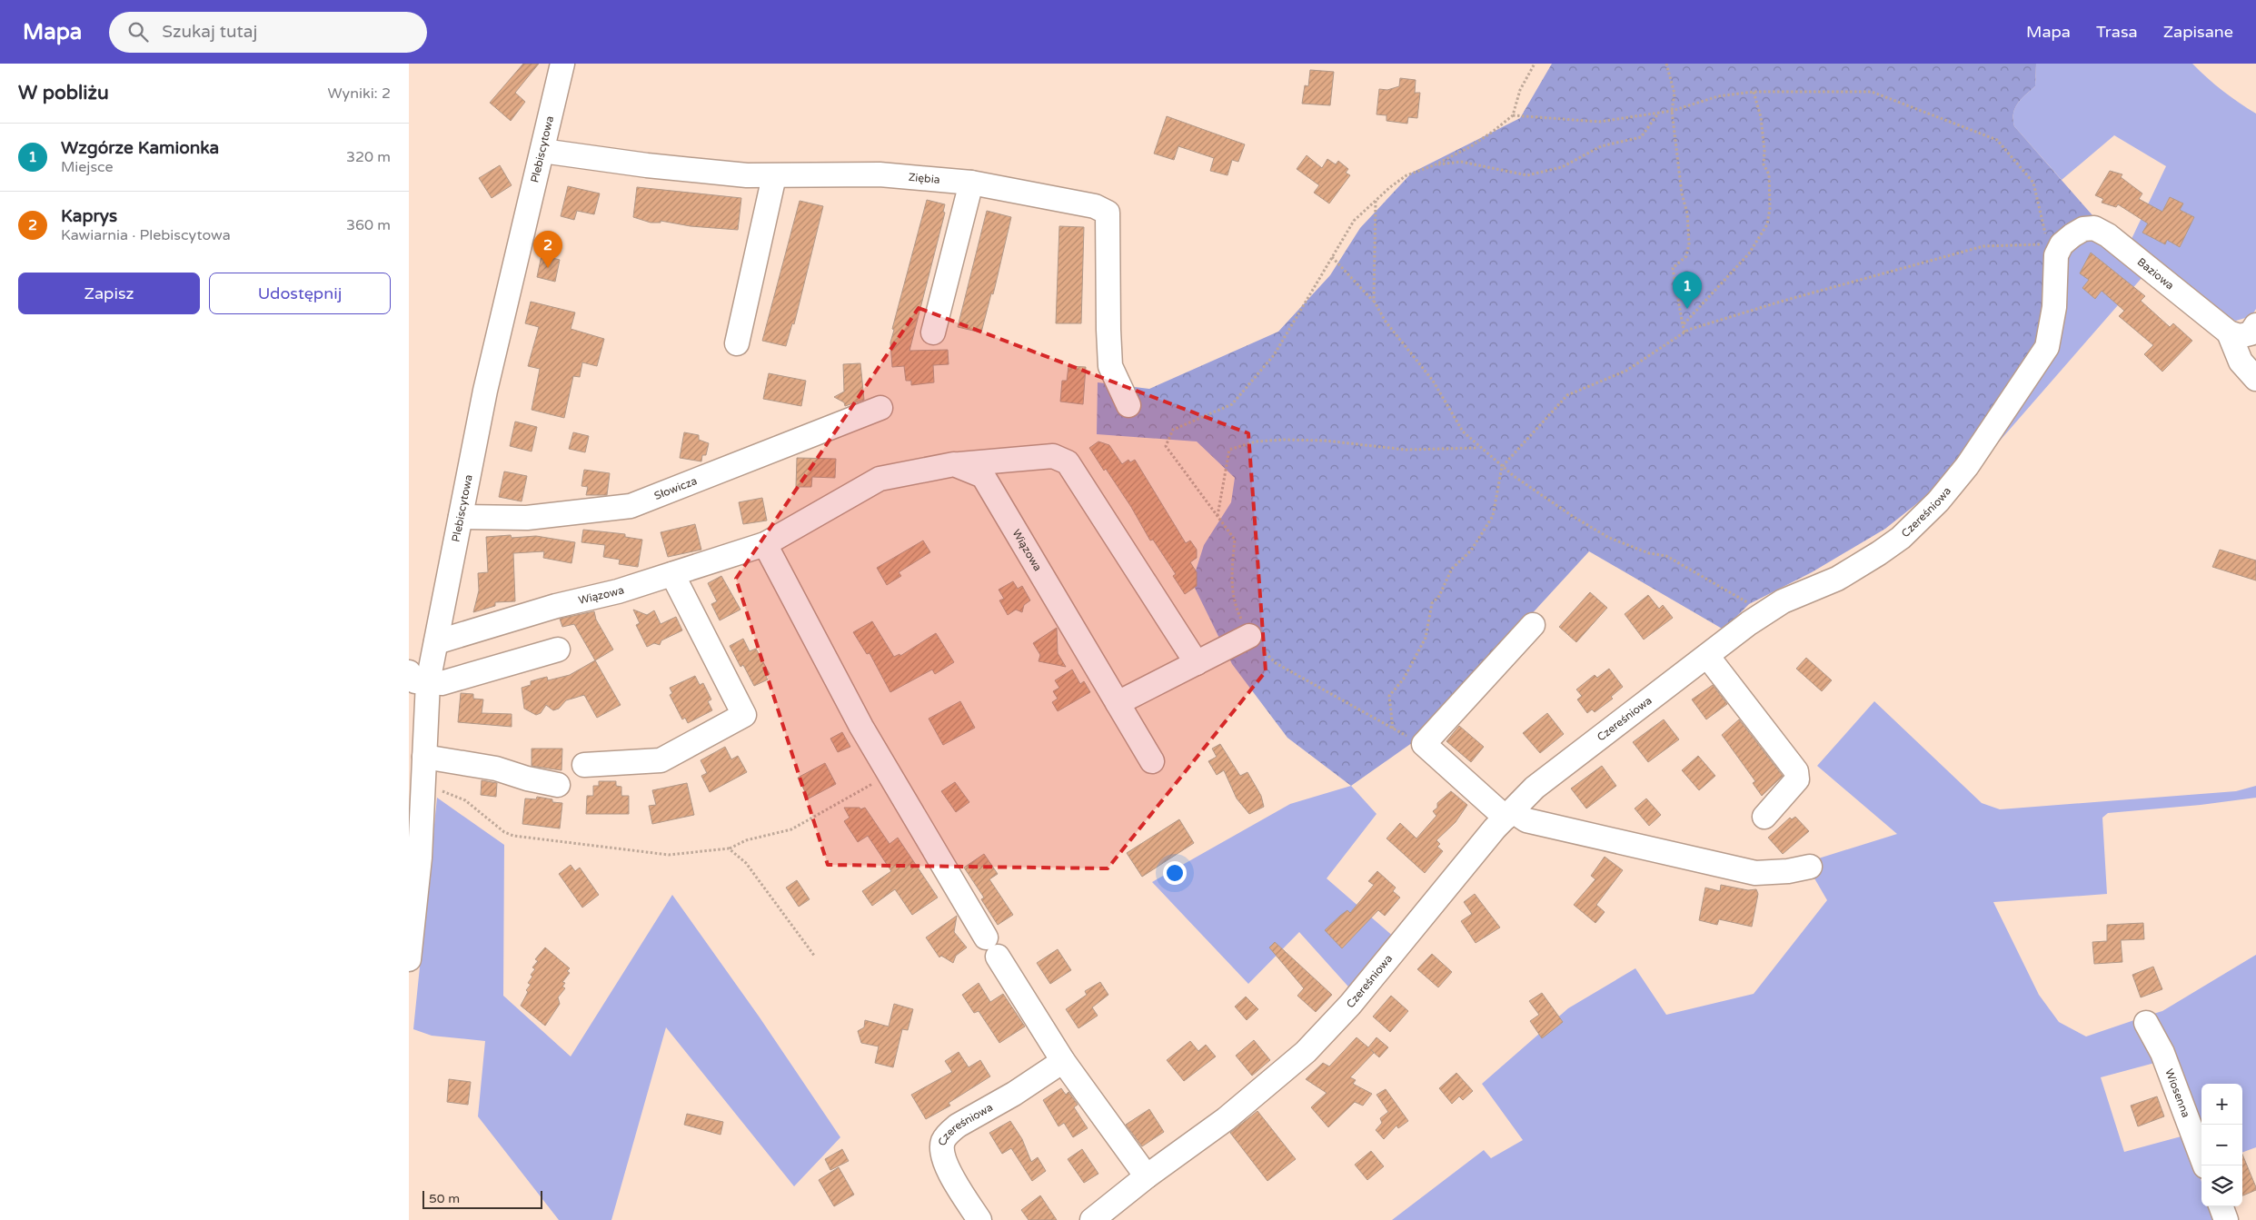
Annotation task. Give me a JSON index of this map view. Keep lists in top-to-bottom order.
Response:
{
  "streets": {
    "street": [
      "Plebiscytowa",
      "Ziębia",
      "Baziowa",
      "Słowicza",
      "Czereśniowa",
      "Wiązowa",
      "Wiosenna"
    ]
  },
  "crossings": [
    ["Plebiscytowa", "Ziębia"],
    ["Plebiscytowa", "Słowicza"],
    ["Plebiscytowa", "Wiązowa"],
    ["Baziowa", "Czereśniowa"]
  ],
  "scale_bar": "50 m",
  "page": {
    "header": "Mapa",
    "search": "Szukaj tutaj",
    "nav": ["Mapa", "Trasa", "Zapisane"],
    "heading": ["W pobliżu", "Wyniki: 2"],
    "list": [
      {
        "mark": "1",
        "name": "Wzgórze Kamionka",
        "note": "Miejsce",
        "value": "320 m"
      },
      {
        "mark": "2",
        "name": "Kaprys",
        "note": "Kawiarnia · Plebiscytowa",
        "value": "360 m"
      }
    ],
    "pins": ["2", "1"],
    "buttons": ["Zapisz", "Udostępnij"],
    "map_buttons": ["+", "−"],
    "scale": "50 m"
  }
}
